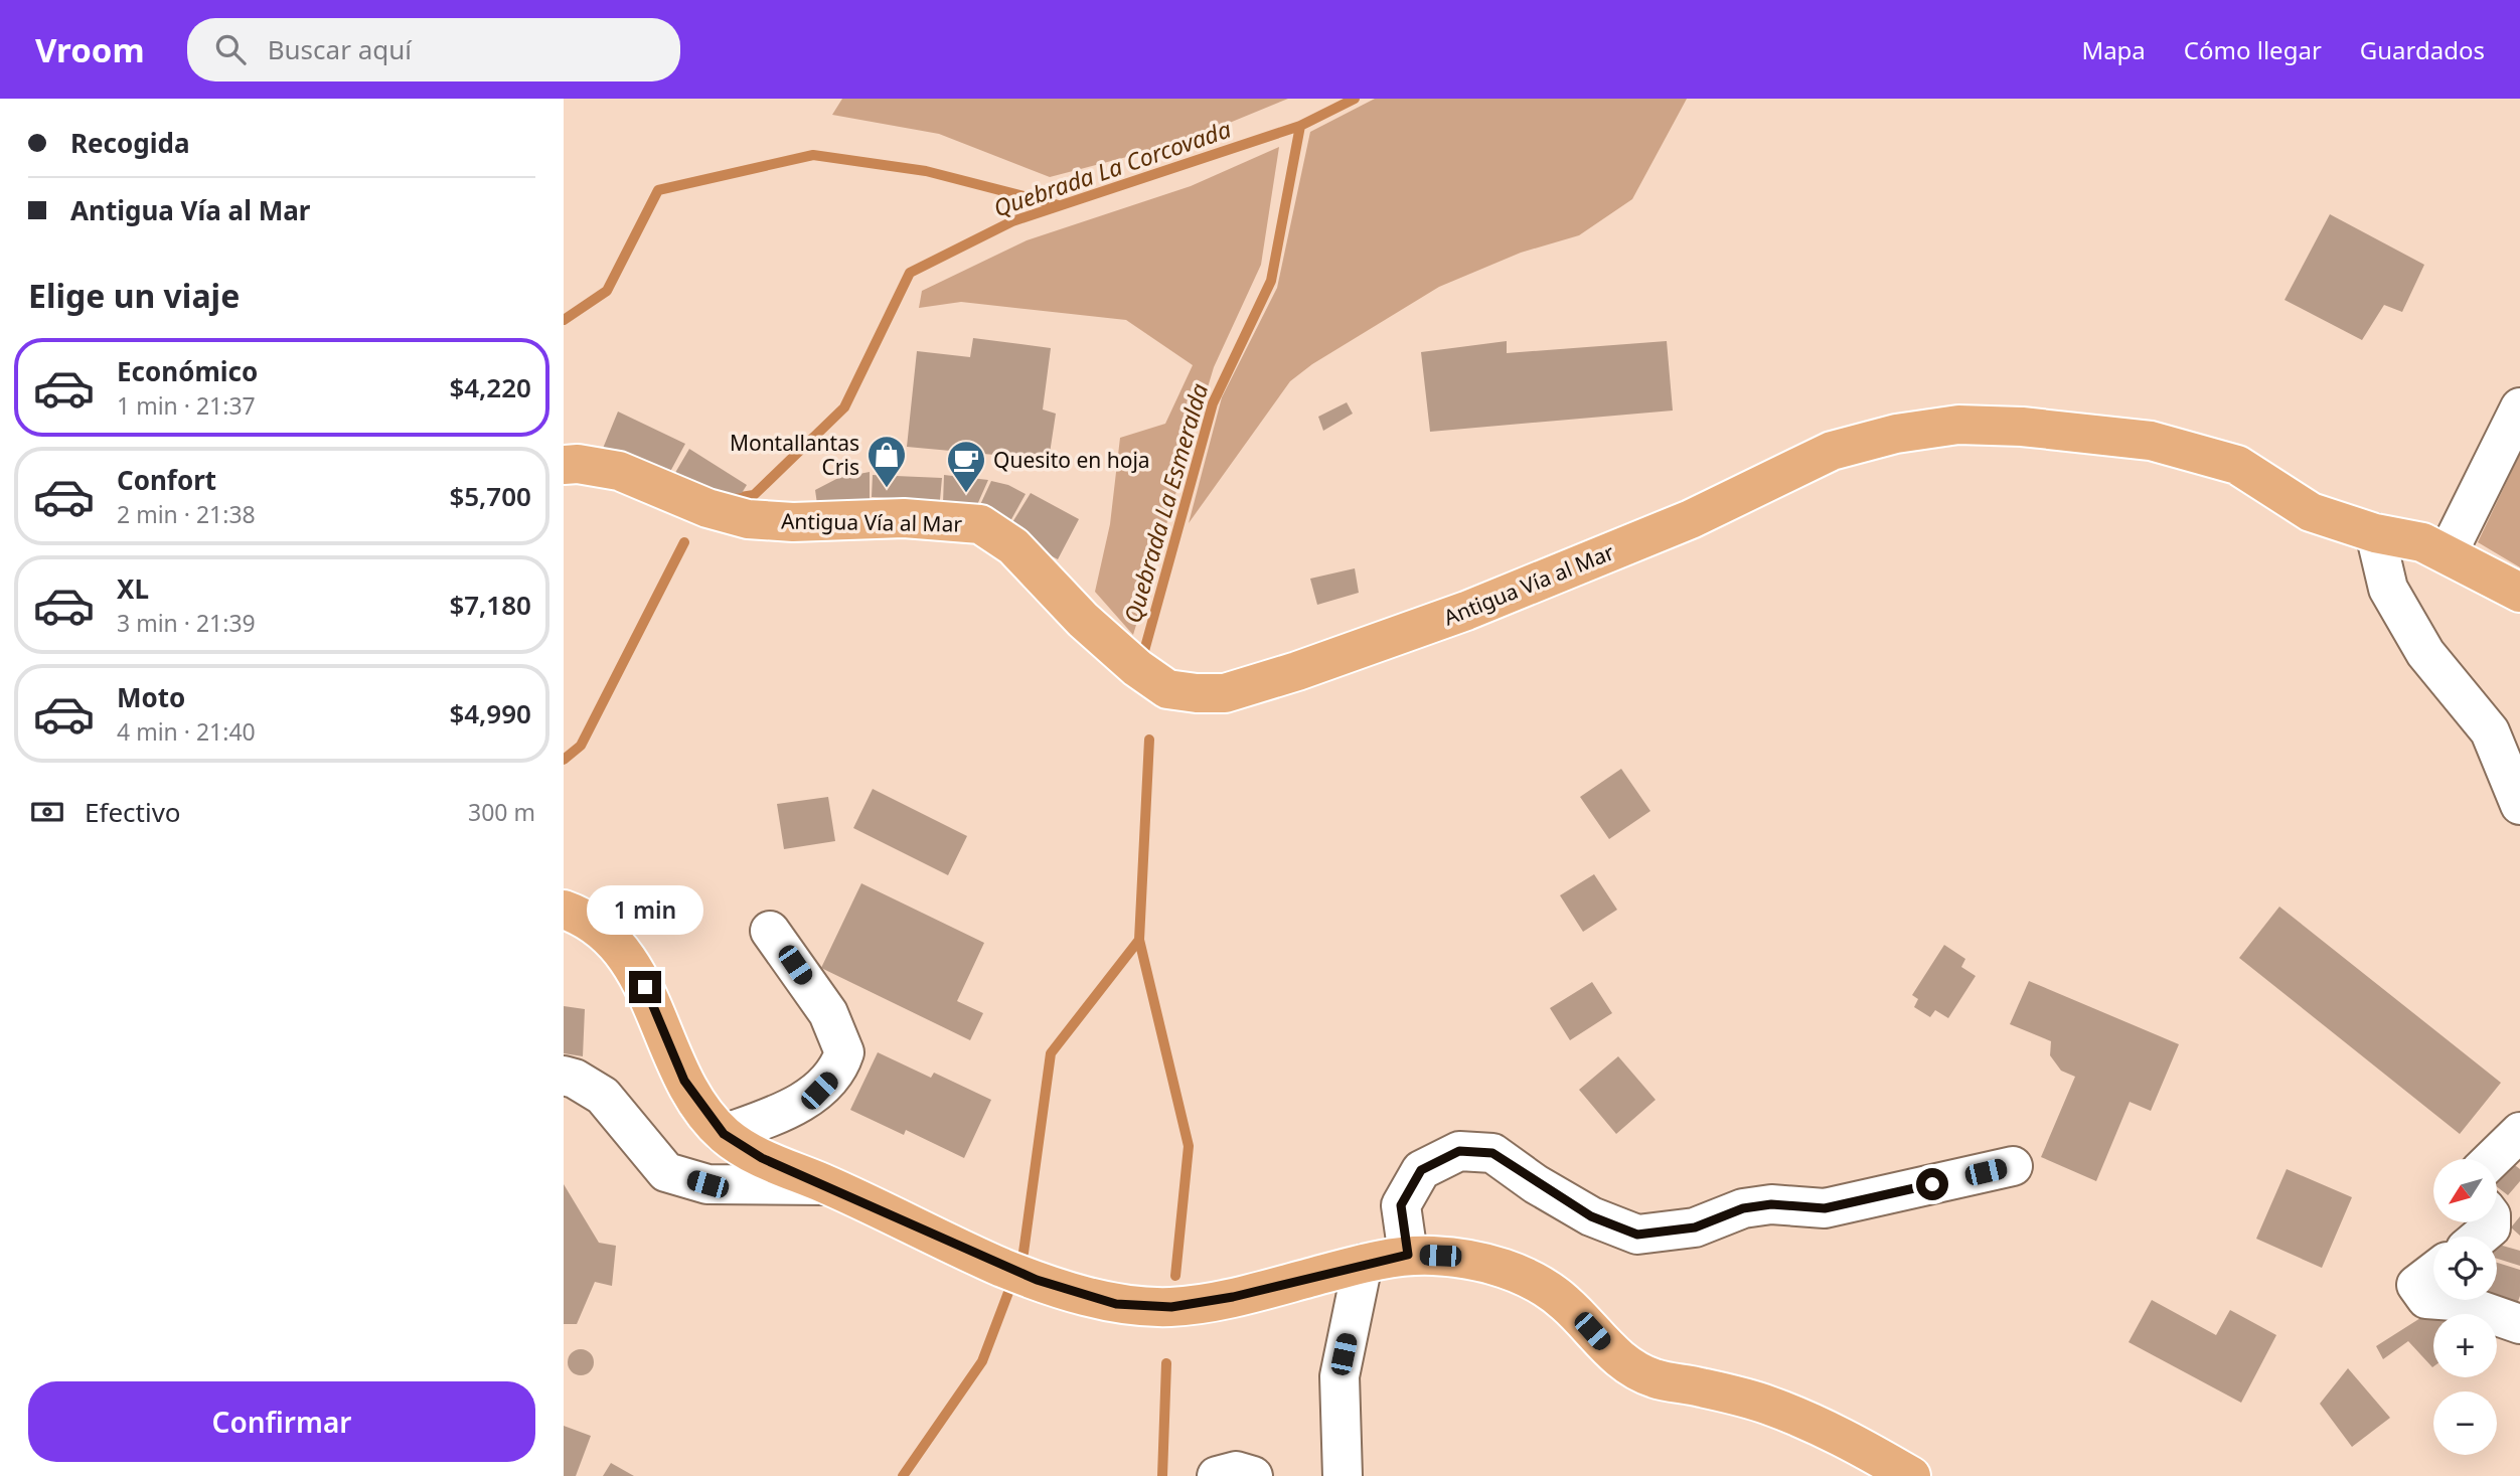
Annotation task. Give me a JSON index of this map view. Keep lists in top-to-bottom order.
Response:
{
  "streets": {
    "main road": ["Antigua Vía al Mar"]
  },
  "water": ["Quebrada La Corcovada", "Quebrada La Esmeralda"],
  "places": {
    "shop": ["Montallantas Cris"],
    "cafe": ["Quesito en hoja"]
  },
  "north": "bottom left",
  "page": {
    "header": "Vroom",
    "search": "Buscar aquí",
    "nav": ["Mapa", "Cómo llegar", "Guardados"],
    "banner": ["Recogida", "Antigua Vía al Mar"],
    "heading": "Elige un viaje",
    "list": [
      {
        "name": "Económico",
        "note": "1 min · 21:37",
        "value": "$4,220"
      },
      {
        "name": "Confort",
        "note": "2 min · 21:38",
        "value": "$5,700"
      },
      {
        "name": "XL",
        "note": "3 min · 21:39",
        "value": "$7,180"
      },
      {
        "name": "Moto",
        "note": "4 min · 21:40",
        "value": "$4,990"
      }
    ],
    "pay": ["Efectivo", "300 m"],
    "bubble": "1 min",
    "map_buttons": ["+", "−"],
    "buttons": "Confirmar"
  }
}
